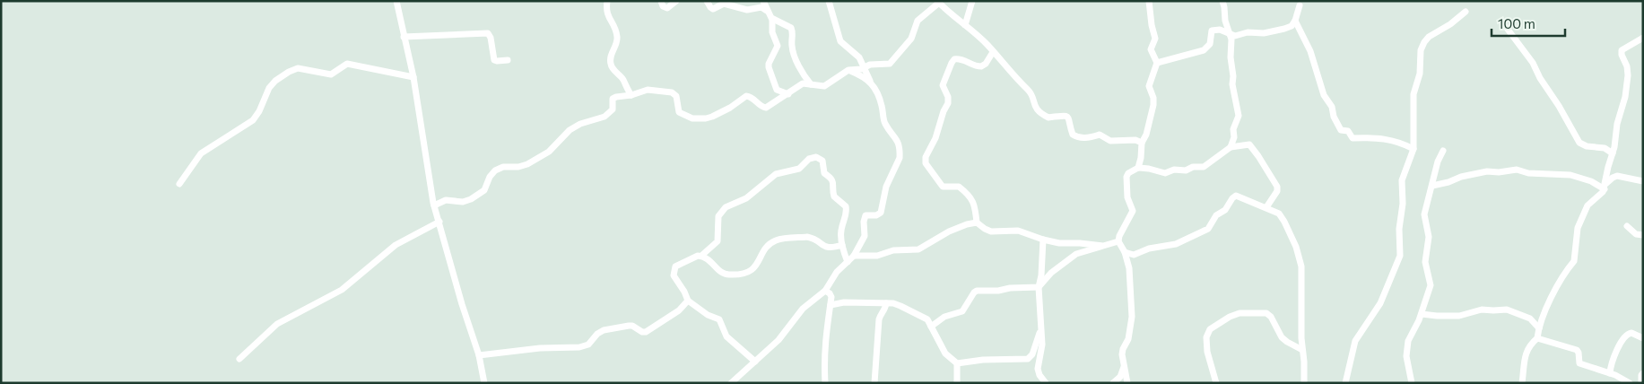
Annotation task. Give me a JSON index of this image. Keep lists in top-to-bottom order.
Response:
{
  "scale_bar": "100 m"
}
